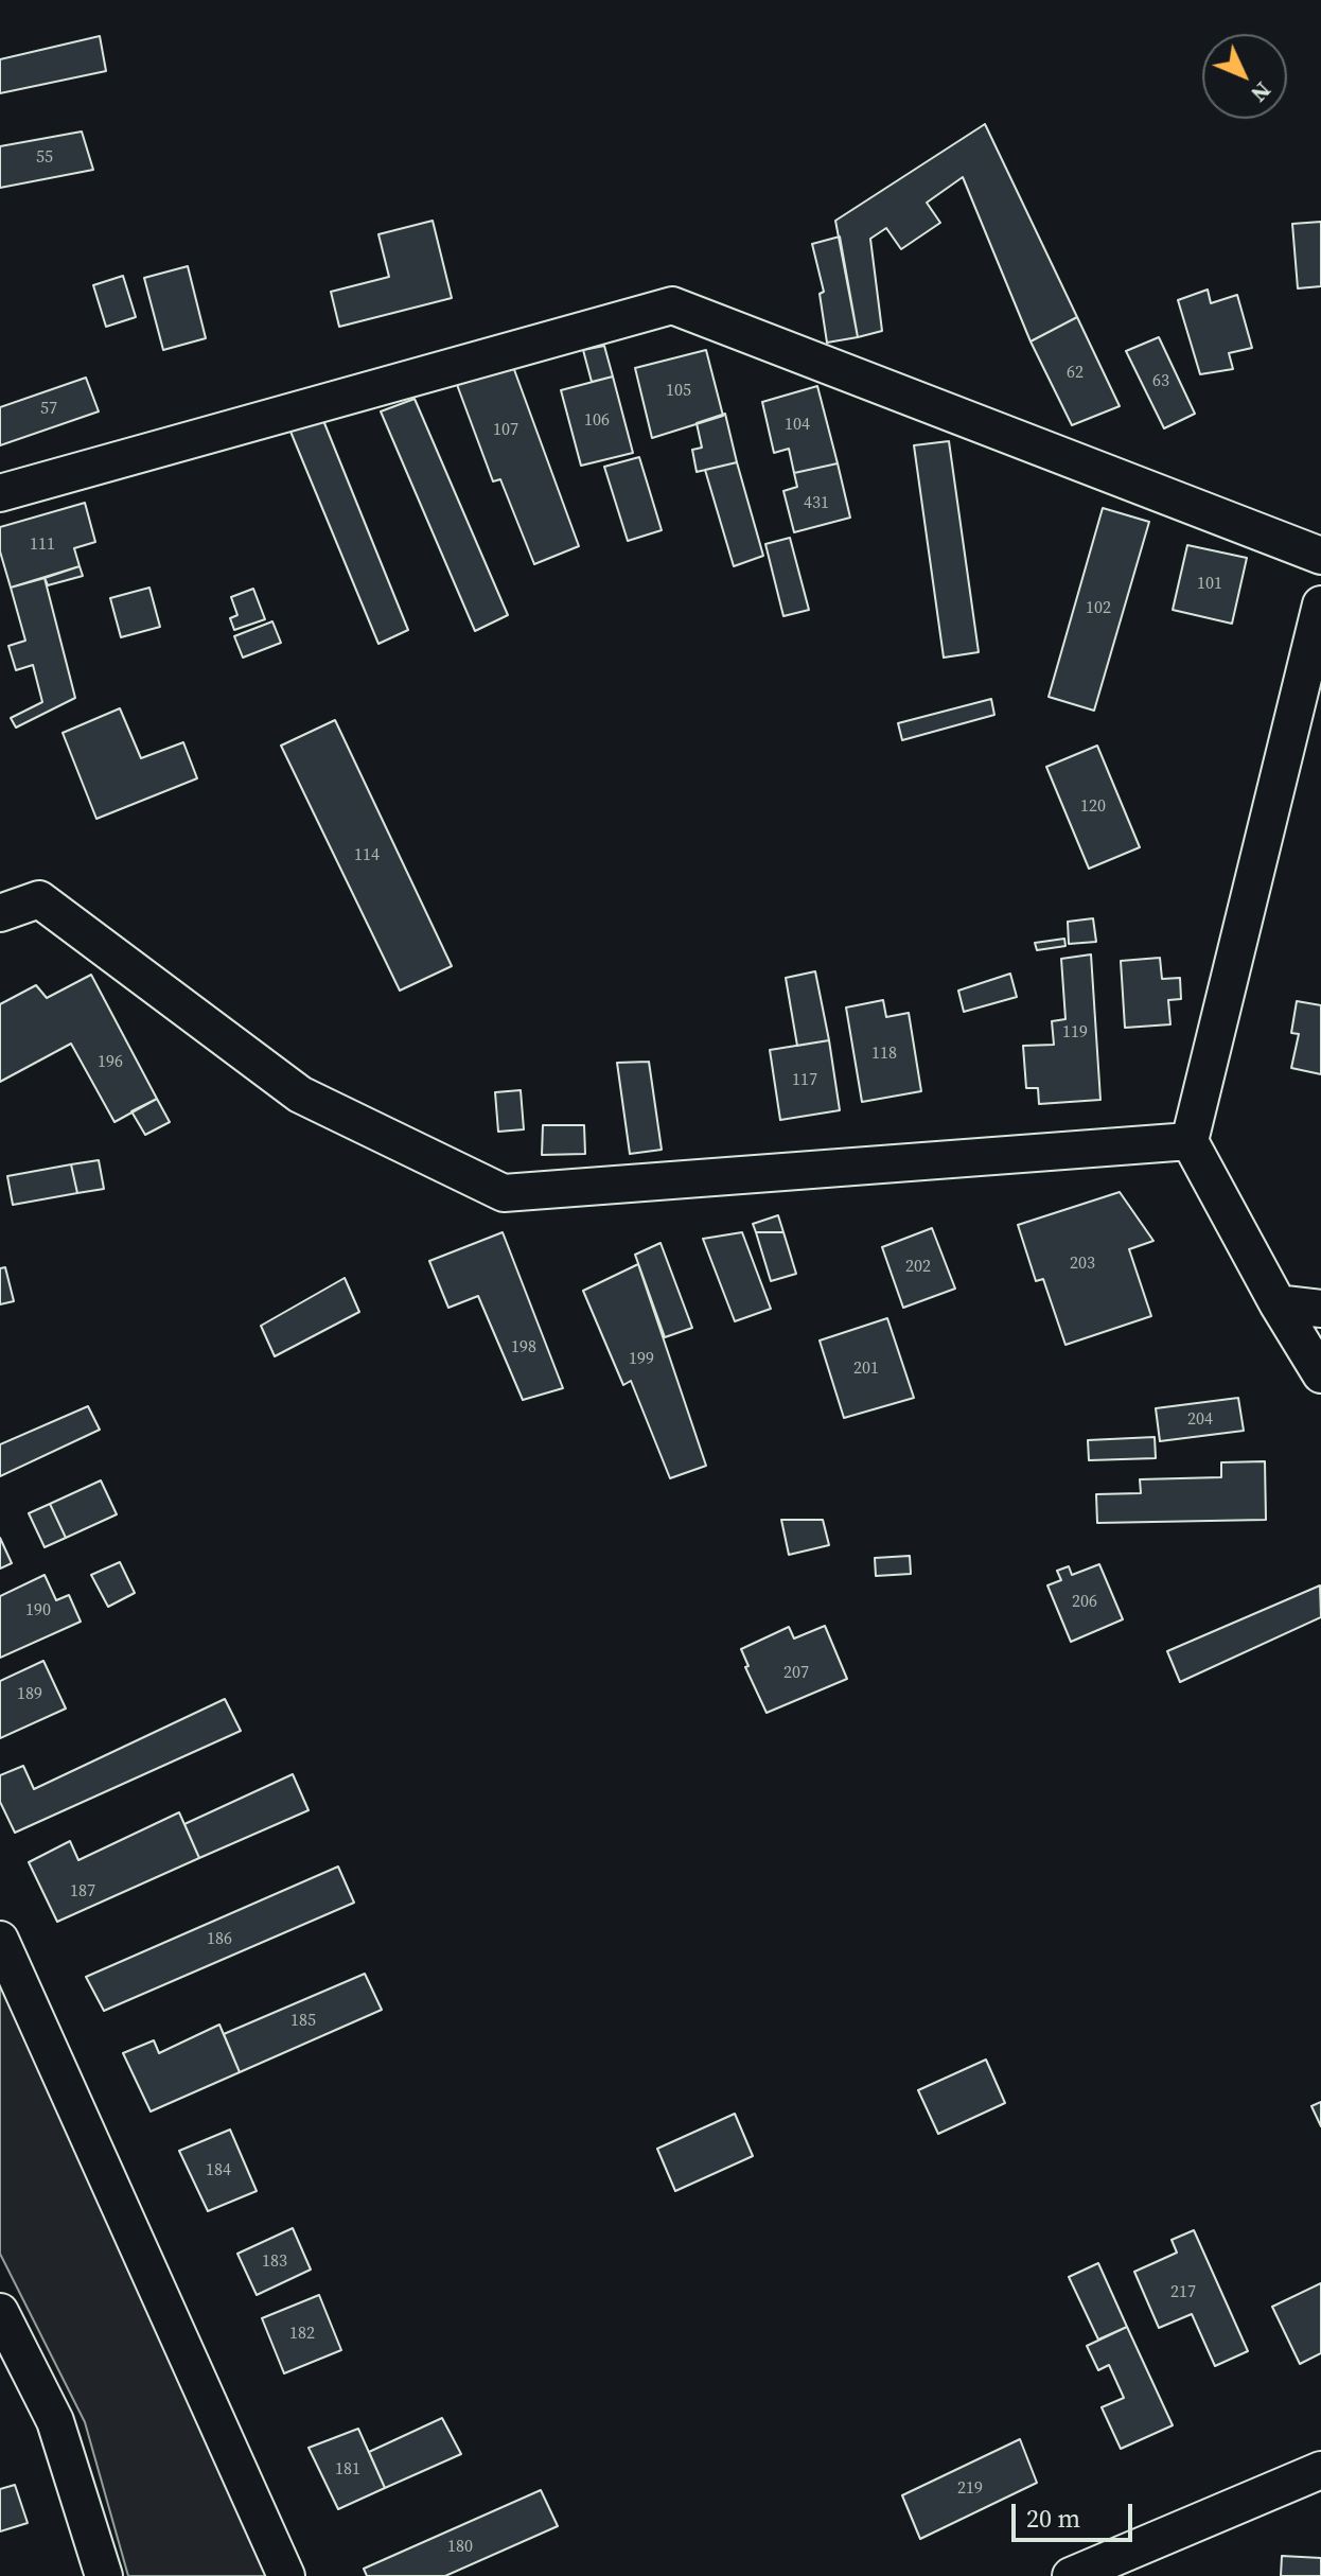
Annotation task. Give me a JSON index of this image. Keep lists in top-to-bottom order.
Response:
{
  "house_numbers": [
    "55",
    "62",
    "63",
    "105",
    "57",
    "106",
    "104",
    "107",
    "431",
    "111",
    "101",
    "102",
    "120",
    "114",
    "119",
    "118",
    "196",
    "117",
    "203",
    "202",
    "198",
    "199",
    "201",
    "204",
    "206",
    "190",
    "207",
    "189",
    "187",
    "186",
    "185",
    "184",
    "183",
    "217",
    "182",
    "181",
    "219",
    "180"
  ],
  "scale_bar": "20 m",
  "north": "bottom right"
}
